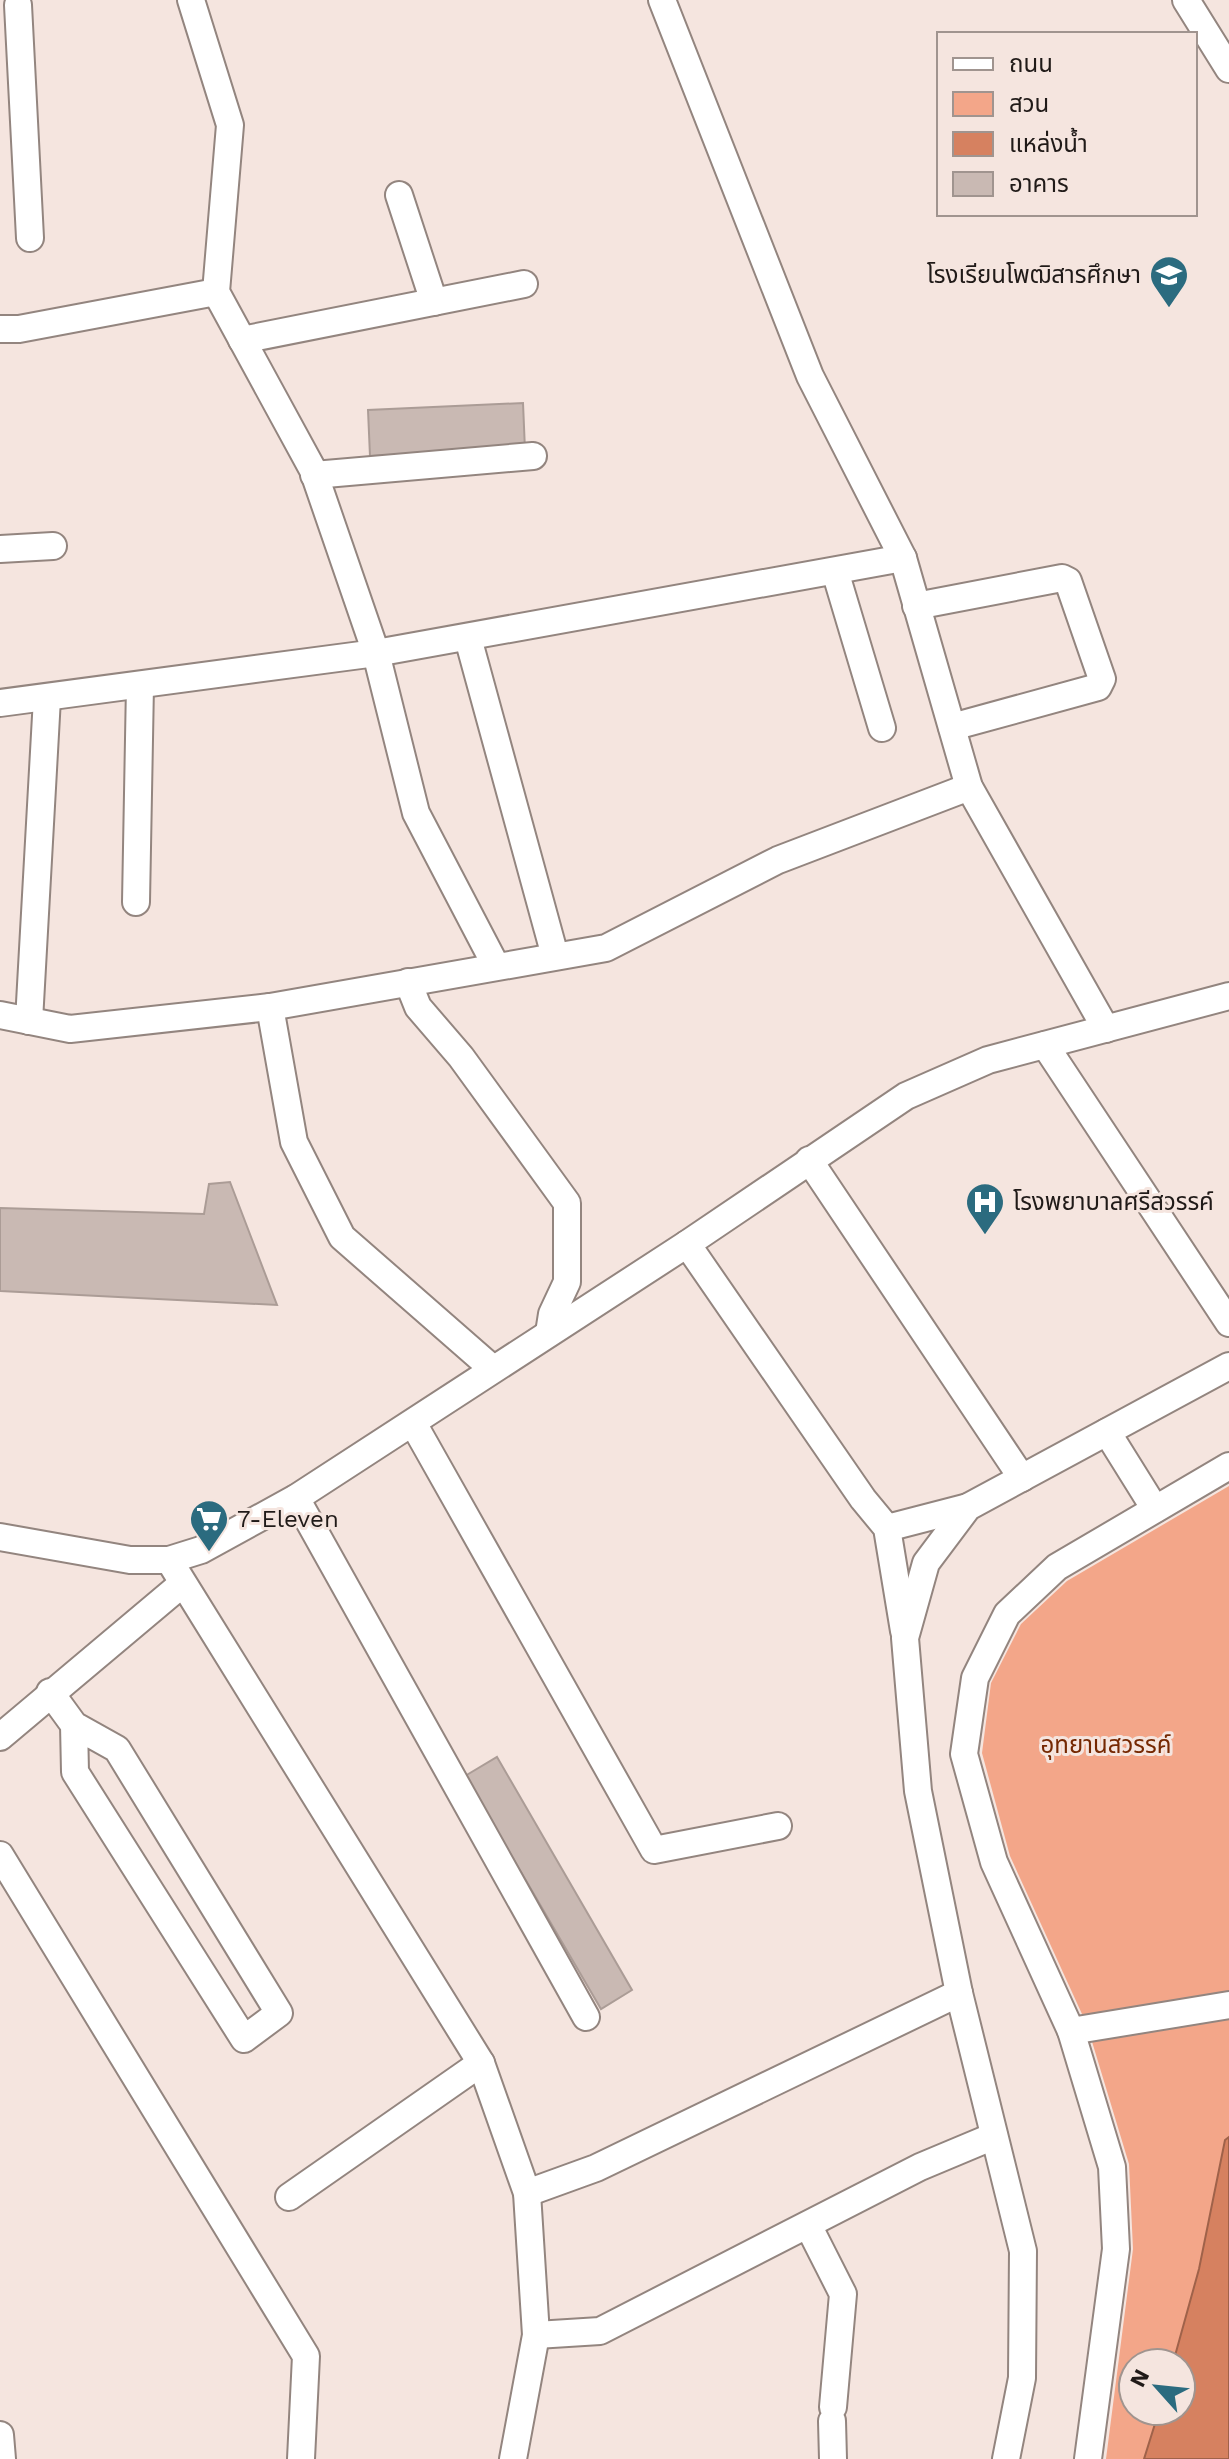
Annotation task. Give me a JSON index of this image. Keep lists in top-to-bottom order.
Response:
{
  "parks": ["อุทยานสวรรค์"],
  "places": {
    "school or university": ["โรงเรียนโพฒิสารศึกษา"],
    "hospital": ["โรงพยาบาลศรีสวรรค์"],
    "supermarket": ["7-Eleven"]
  },
  "legend": [
    "ถนน",
    "สวน",
    "แหล่งน้ำ",
    "อาคาร"
  ],
  "north": "top left"
}
